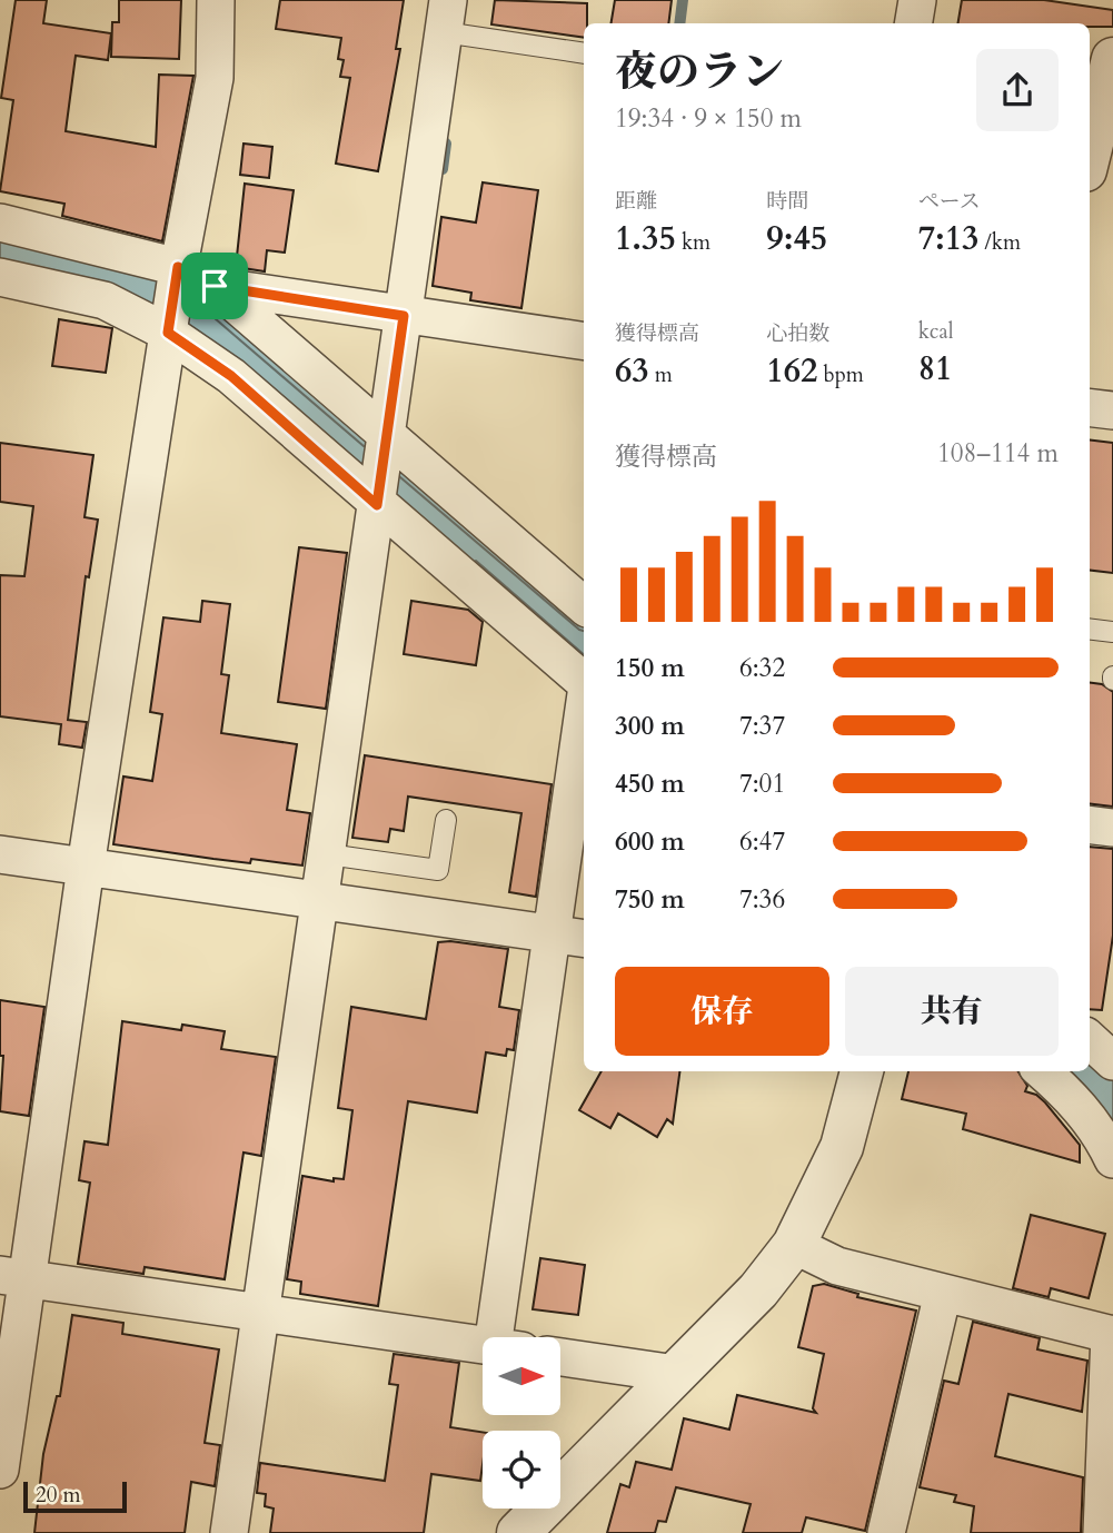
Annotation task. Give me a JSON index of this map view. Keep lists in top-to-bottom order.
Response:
{
  "scale_bar": "20 m",
  "north": "right",
  "page": {
    "heading": ["夜のラン", "19:34 · 9 × 150 m"],
    "stats": [
      ["距離", "1.35 km"],
      ["時間", "9:45"],
      ["ペース", "7:13 /km"],
      ["獲得標高", "63 m"],
      ["心拍数", "162 bpm"],
      ["kcal", "81"]
    ],
    "chart": ["獲得標高", "108–114 m"],
    "list": [
      {
        "name": "150 m",
        "note": "6:32"
      },
      {
        "name": "300 m",
        "note": "7:37"
      },
      {
        "name": "450 m",
        "note": "7:01"
      },
      {
        "name": "600 m",
        "note": "6:47"
      },
      {
        "name": "750 m",
        "note": "7:36"
      }
    ],
    "buttons": ["保存", "共有"],
    "scale": "20 m"
  }
}
